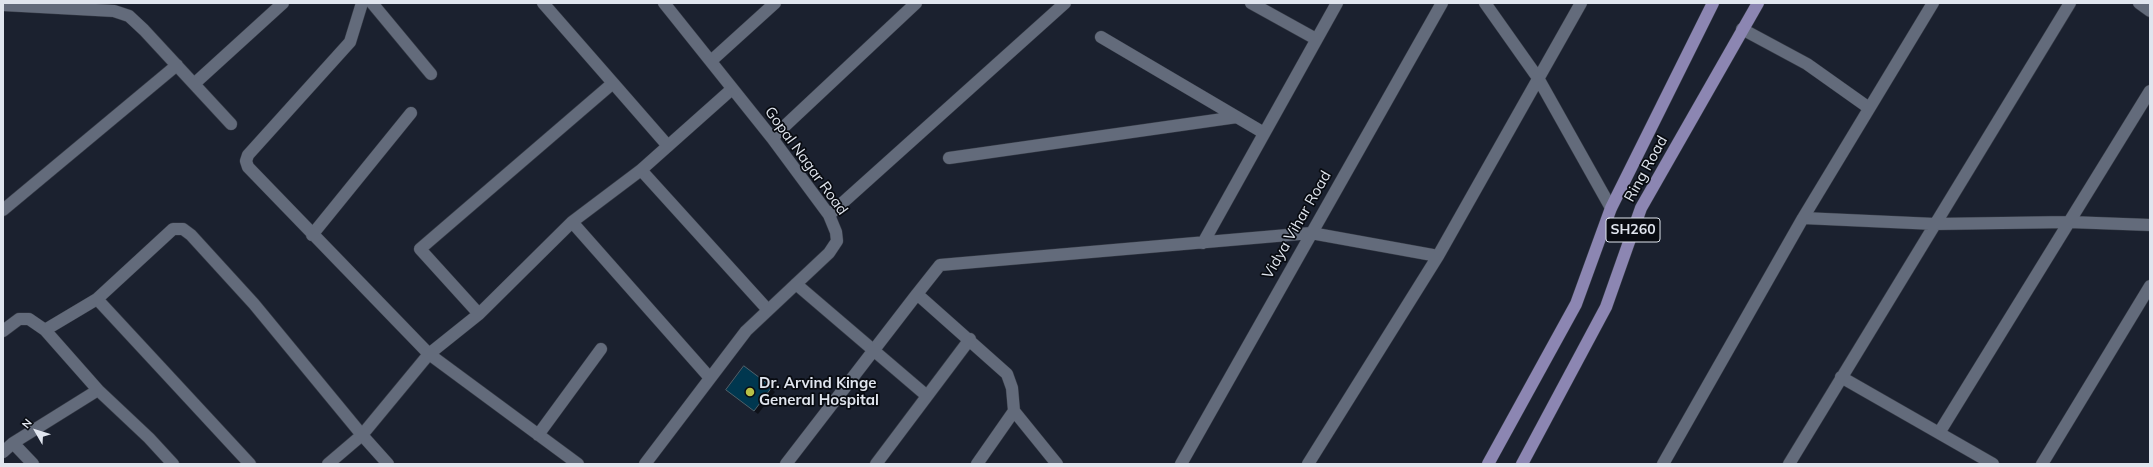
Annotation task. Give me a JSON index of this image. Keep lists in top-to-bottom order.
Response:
{
  "streets": {
    "main road": ["Ring Road", "SH260"],
    "street": ["Gopal Nagar Road", "Vidya Vihar Road"]
  },
  "places": ["Dr. Arvind Kinge General Hospital"],
  "north": "top left"
}
